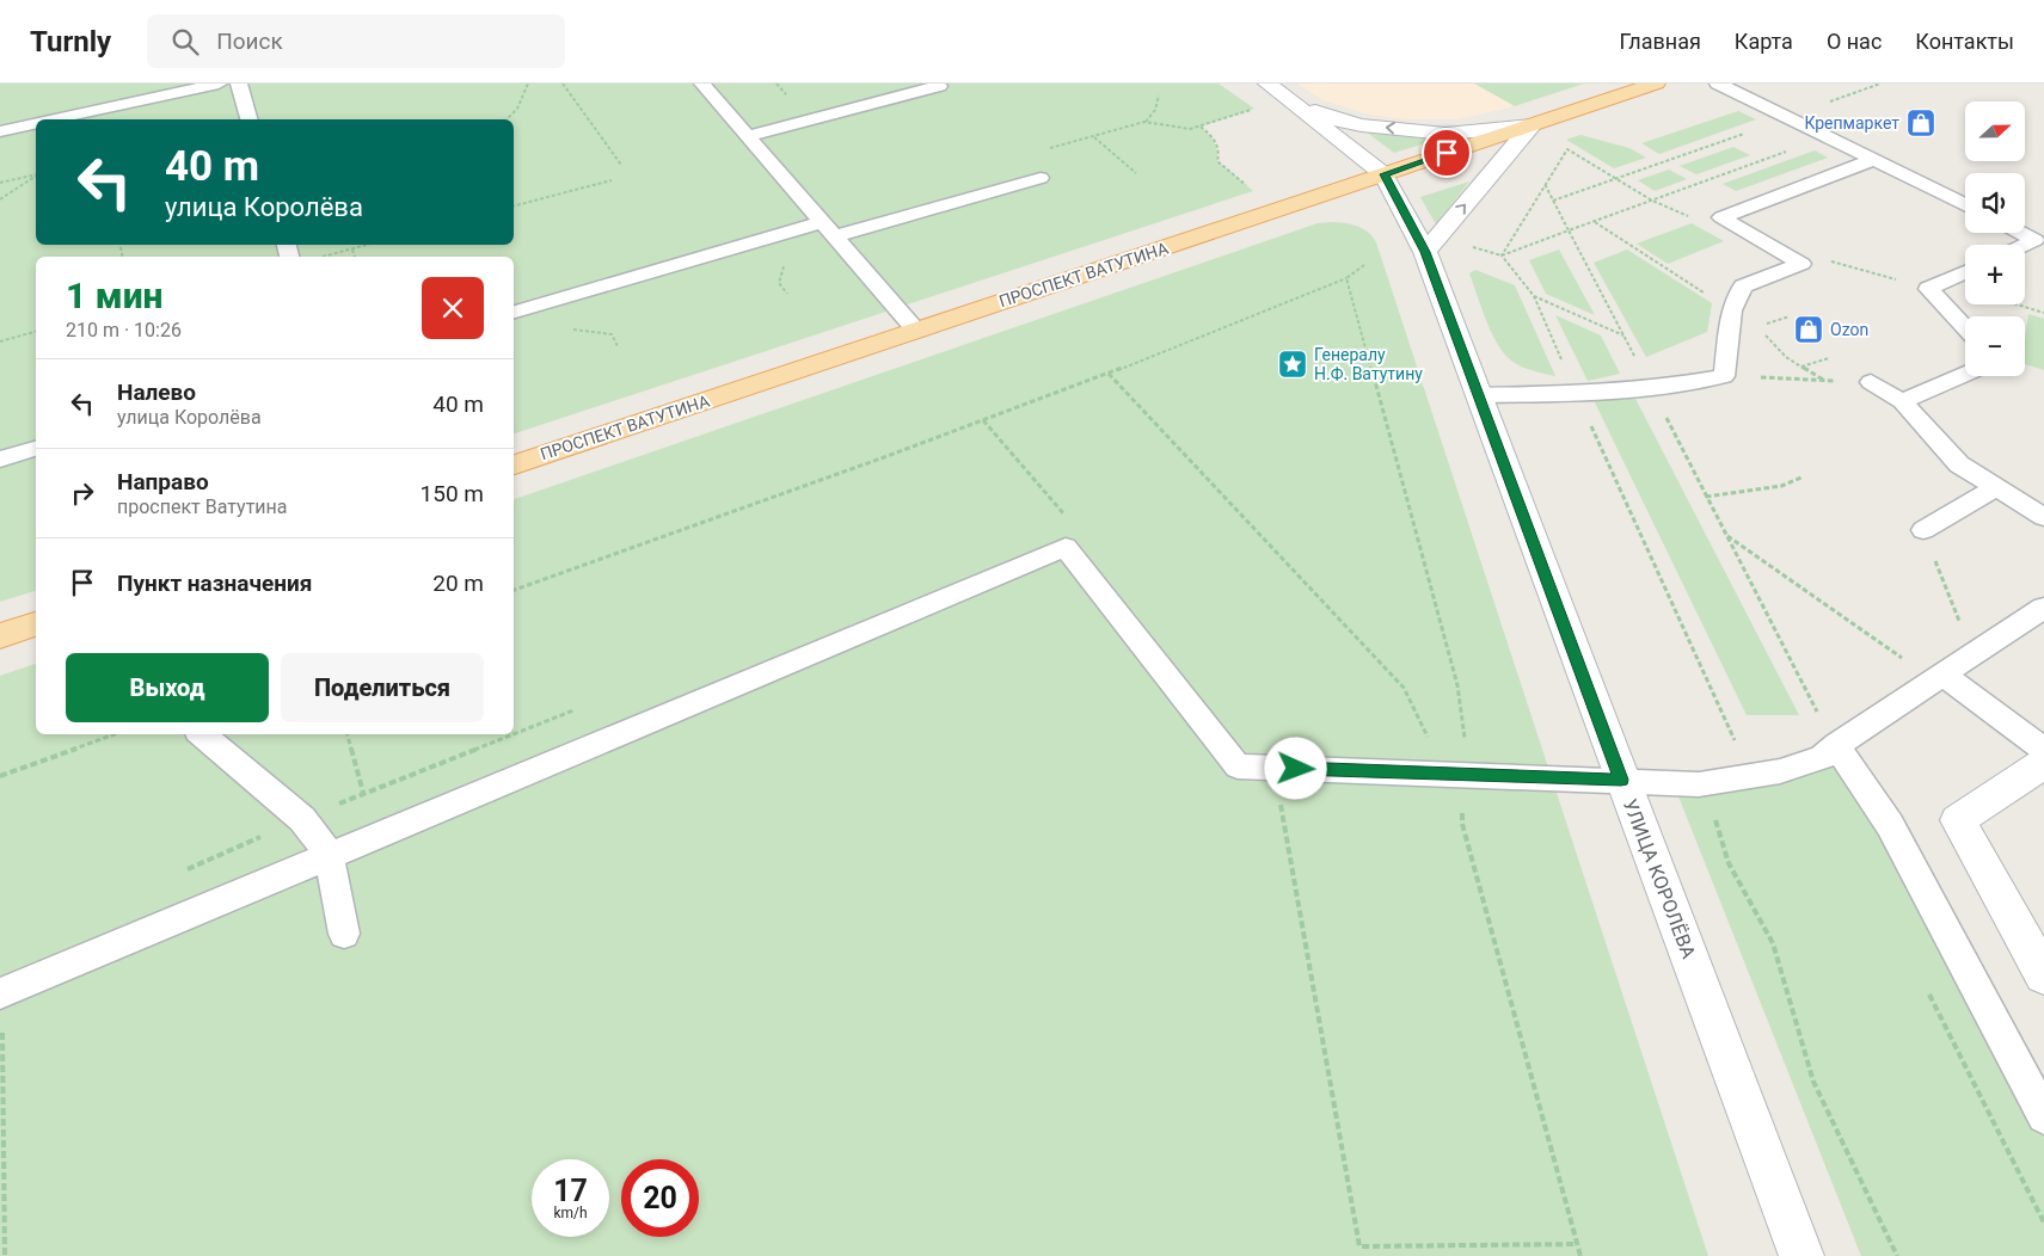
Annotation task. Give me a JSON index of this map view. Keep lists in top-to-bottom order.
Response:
{
  "streets": {
    "main road": ["ПРОСПЕКТ ВАТУТИНА"],
    "street": ["УЛИЦА КОРОЛЁВА"]
  },
  "crossings": [
    ["ПРОСПЕКТ ВАТУТИНА", "УЛИЦА КОРОЛЁВА"]
  ],
  "places": {
    "shop": ["Крепмаркет", "Ozon"],
    "place": ["Генералу Н.Ф. Ватутину"]
  },
  "north": "right",
  "page": {
    "header": "Turnly",
    "search": "Поиск",
    "nav": [
      "Главная",
      "Карта",
      "О нас",
      "Контакты"
    ],
    "map_buttons": ["+", "−"],
    "turn": ["40 m", "улица Королёва"],
    "heading": ["1 мин", "210 m · 10:26"],
    "list": [
      {
        "name": "Налево",
        "note": "улица Королёва",
        "value": "40 m"
      },
      {
        "name": "Направо",
        "note": "проспект Ватутина",
        "value": "150 m"
      },
      {
        "name": "Пункт назначения",
        "value": "20 m"
      }
    ],
    "buttons": ["Выход", "Поделиться"],
    "speed": "17 km/h",
    "limit": "20"
  }
}
